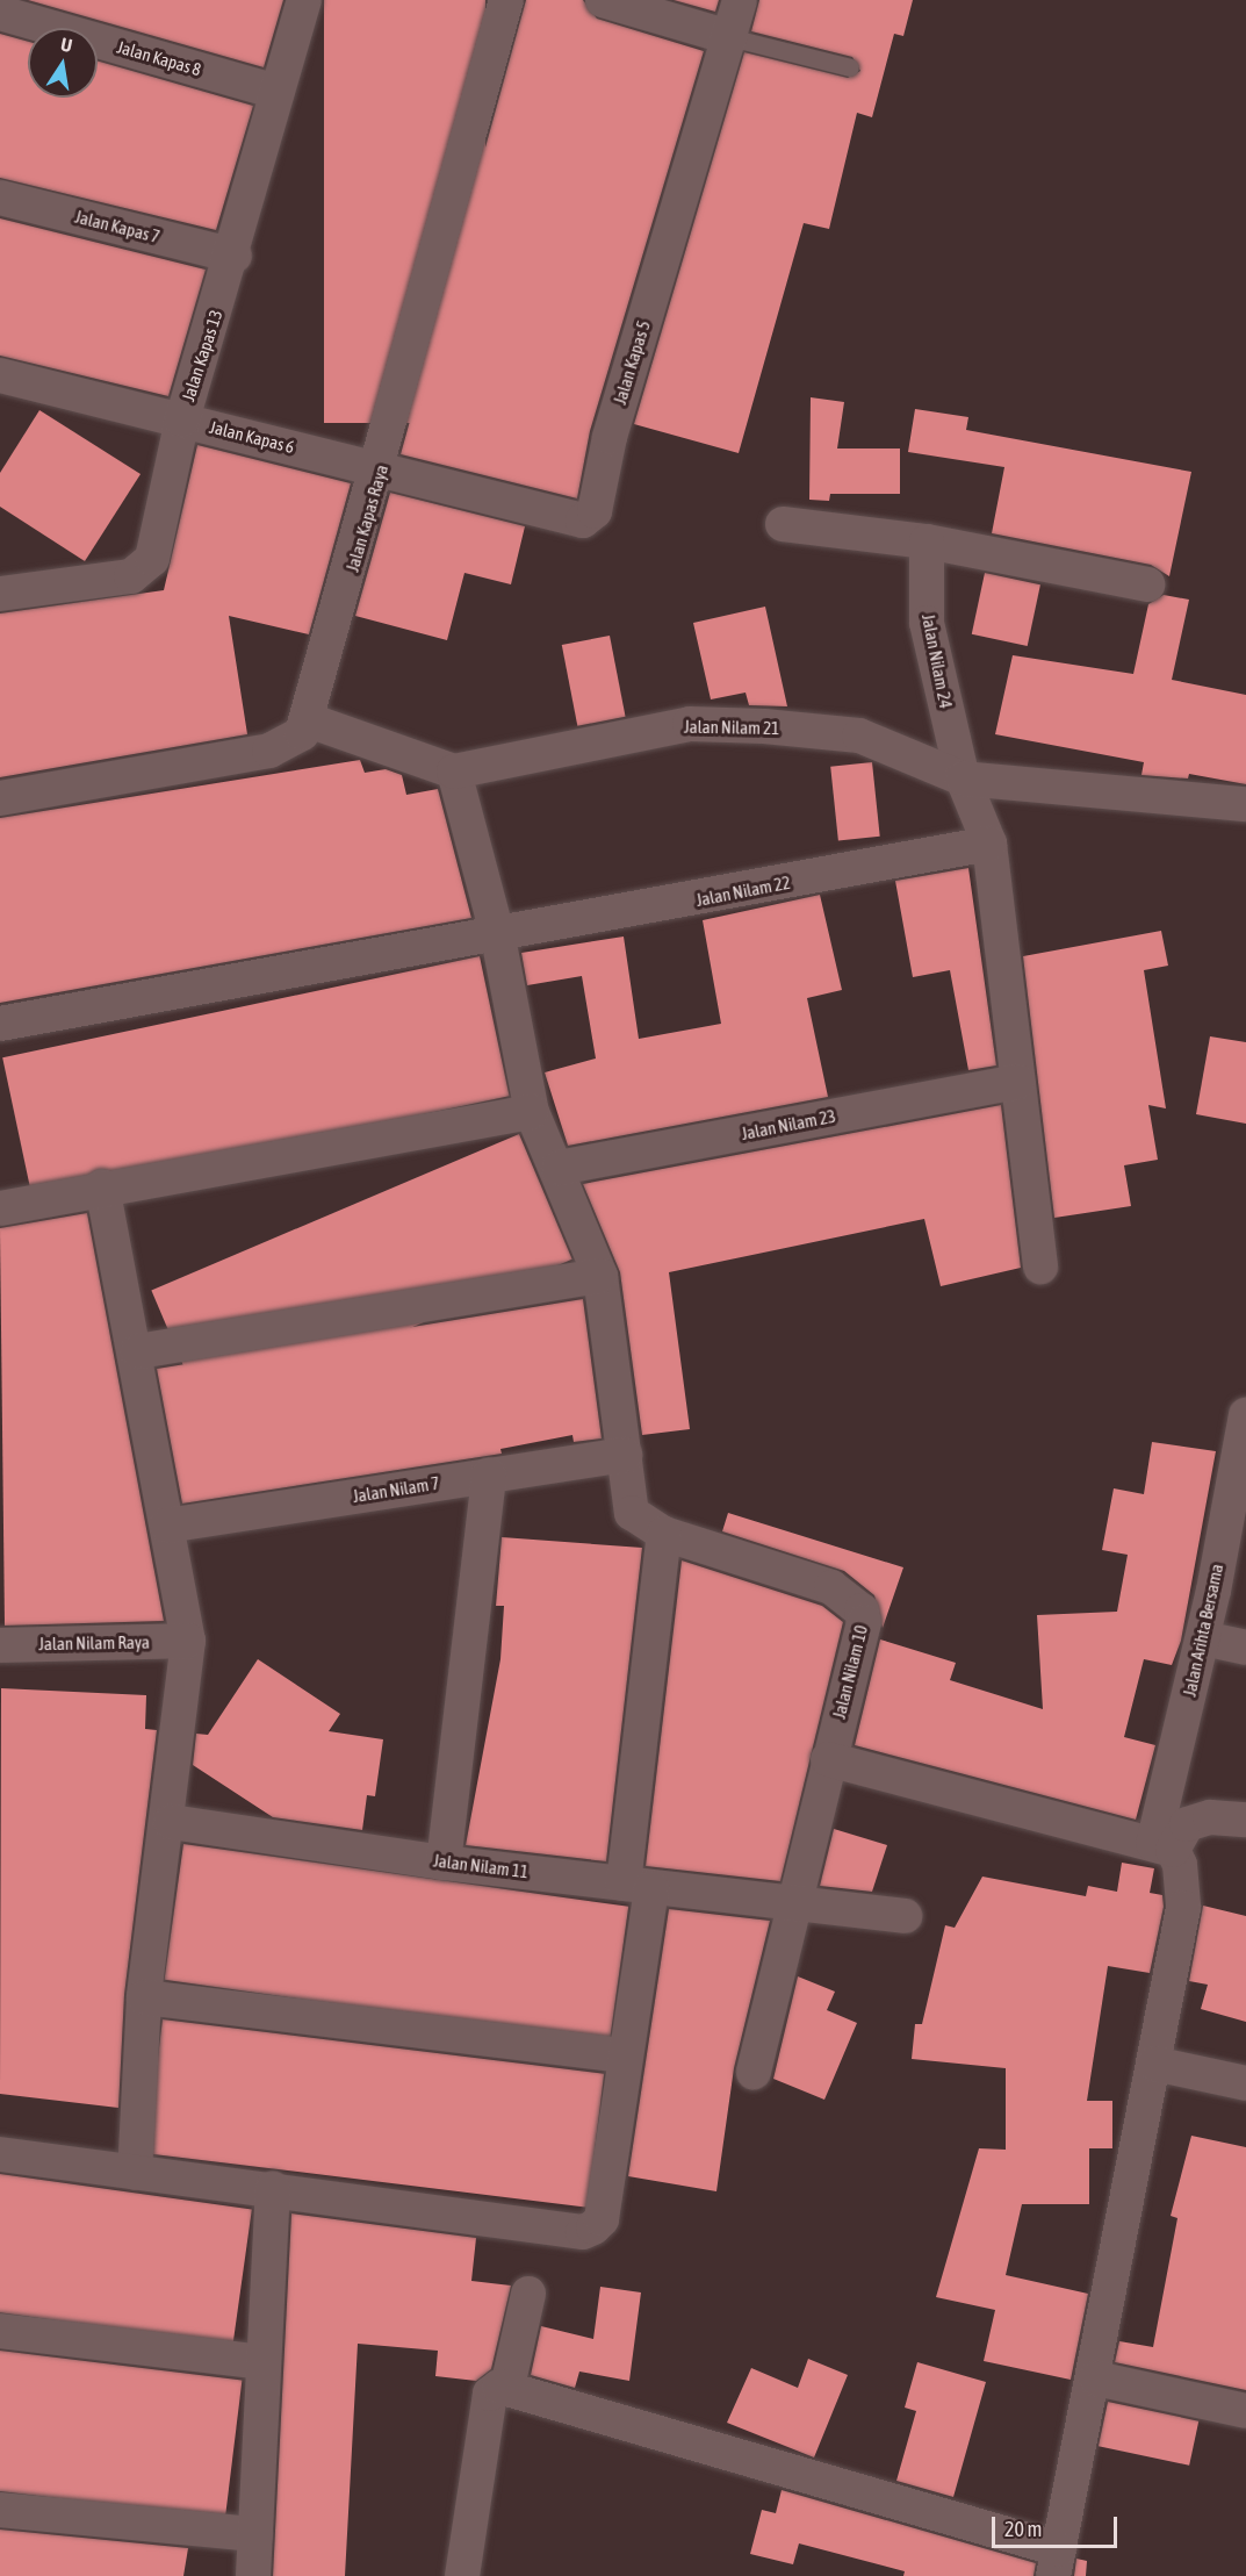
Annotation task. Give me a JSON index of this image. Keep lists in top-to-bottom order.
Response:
{
  "streets": {
    "street": [
      "Jalan Kapas 8",
      "Jalan Kapas 7",
      "Jalan Kapas 13",
      "Jalan Kapas 5",
      "Jalan Kapas 6",
      "Jalan Kapas Raya",
      "Jalan Nilam 24",
      "Jalan Nilam 21",
      "Jalan Nilam 22",
      "Jalan Nilam 23",
      "Jalan Nilam 7",
      "Jalan Arihta Bersama",
      "Jalan Nilam Raya",
      "Jalan Nilam 10",
      "Jalan Nilam 11"
    ]
  },
  "crossings": [
    ["Jalan Kapas 8", "Jalan Kapas 13"],
    ["Jalan Kapas 7", "Jalan Kapas 13"],
    ["Jalan Kapas 13", "Jalan Kapas 6"],
    ["Jalan Kapas 5", "Jalan Kapas 6"],
    ["Jalan Kapas 5", "Jalan Kapas Raya"],
    ["Jalan Kapas 6", "Jalan Kapas Raya"],
    ["Jalan Nilam 24", "Jalan Nilam 21"],
    ["Jalan Nilam 24", "Jalan Nilam 22"],
    ["Jalan Nilam 24", "Jalan Nilam 23"],
    ["Jalan Nilam 10", "Jalan Nilam 11"]
  ],
  "scale_bar": "20 m",
  "north": "top"
}
